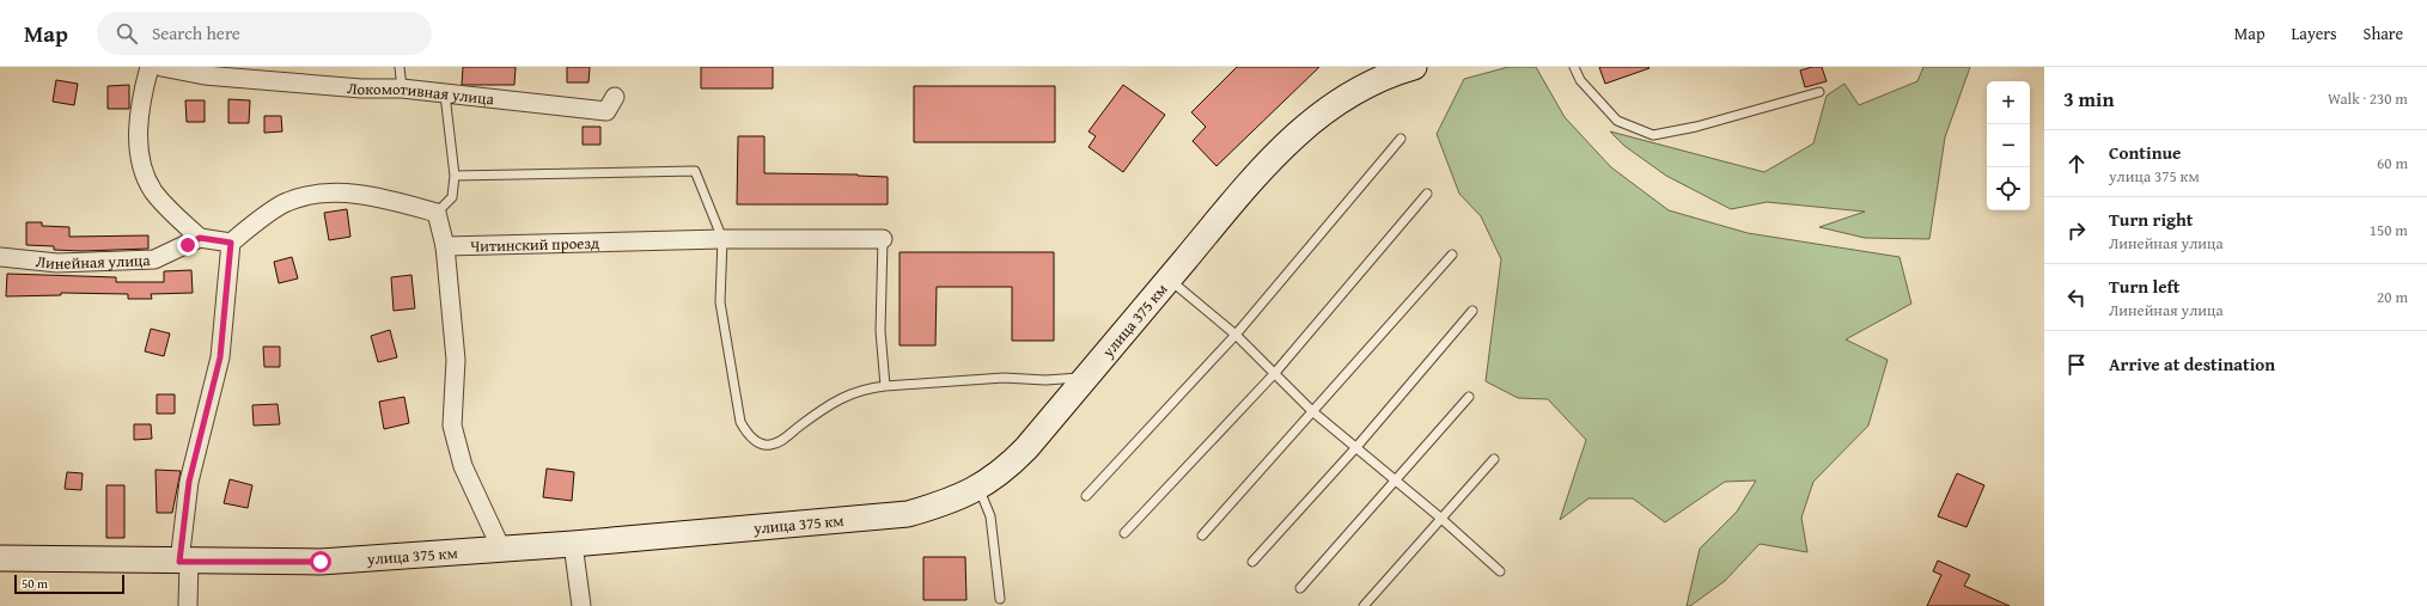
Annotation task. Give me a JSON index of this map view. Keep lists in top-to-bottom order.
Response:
{
  "streets": {
    "main road": ["улица 375 км"],
    "street": ["Локомотивная улица", "Читинский проезд", "Линейная улица"]
  },
  "scale_bar": "50 m",
  "page": {
    "header": "Map",
    "search": "Search here",
    "nav": ["Map", "Layers", "Share"],
    "heading": ["3 min", "Walk · 230 m"],
    "map_buttons": ["+", "−"],
    "list": [
      ["Continue", "улица 375 км", "60 m"],
      ["Turn right", "Линейная улица", "150 m"],
      ["Turn left", "Линейная улица", "20 m"],
      "Arrive at destination"
    ],
    "scale": "50 m"
  }
}
